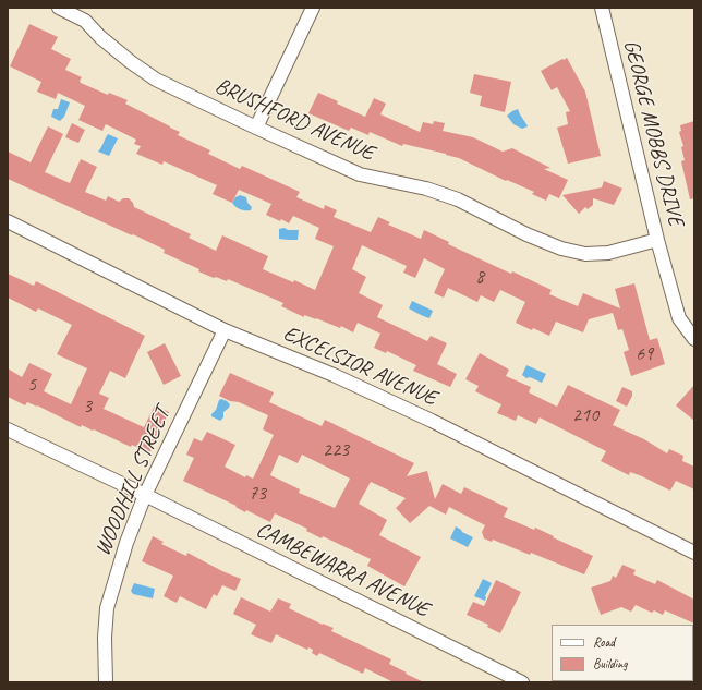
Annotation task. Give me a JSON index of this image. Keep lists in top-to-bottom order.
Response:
{
  "streets": {
    "street": [
      "BRUSHFORD AVENUE",
      "GEORGE MOBBS DRIVE",
      "EXCELSIOR AVENUE",
      "WOODHILL STREET",
      "CAMBEWARRA AVENUE"
    ]
  },
  "crossings": [
    ["BRUSHFORD AVENUE", "GEORGE MOBBS DRIVE"],
    ["EXCELSIOR AVENUE", "WOODHILL STREET"],
    ["WOODHILL STREET", "CAMBEWARRA AVENUE"]
  ],
  "house_numbers": [
    "8",
    "69",
    "5",
    "3",
    "210",
    "223",
    "73"
  ],
  "legend": ["Road", "Building"]
}
